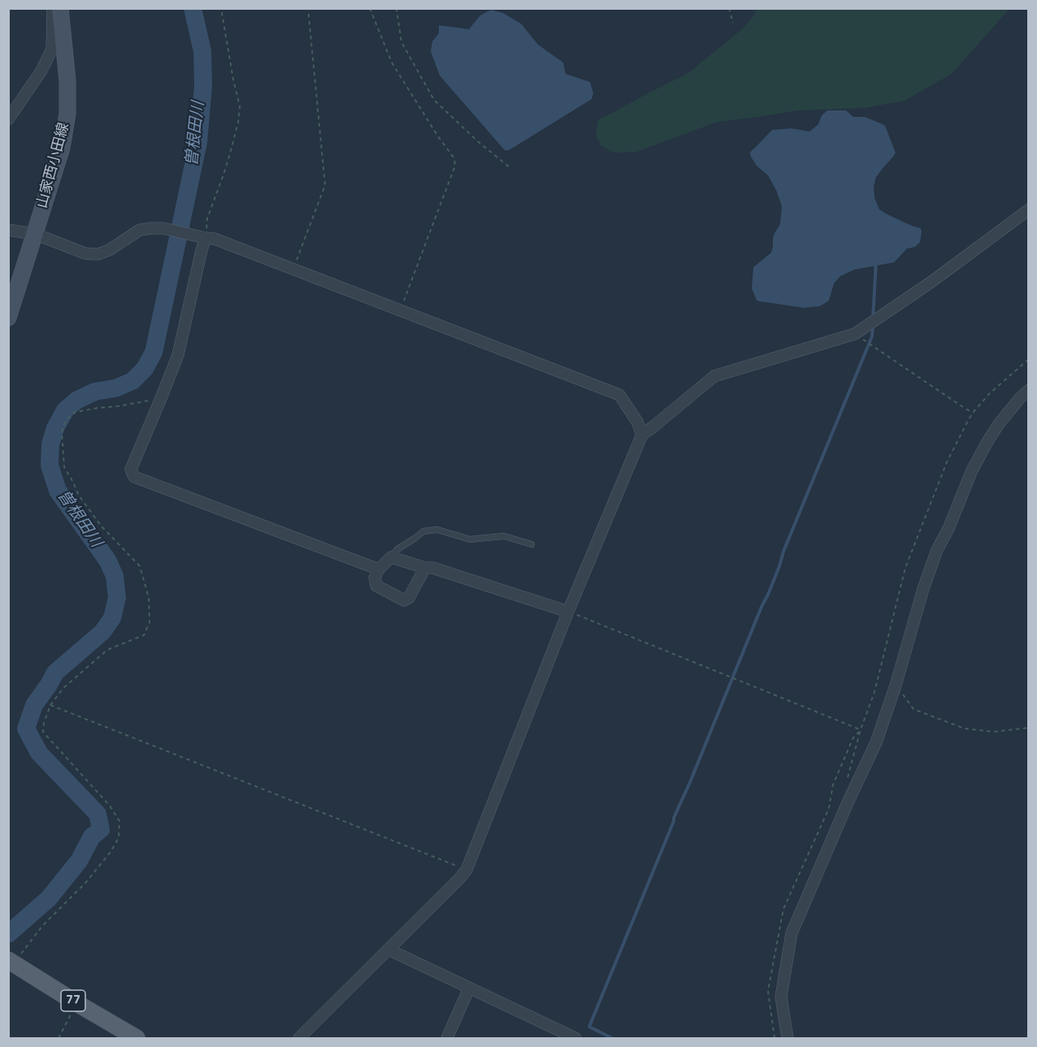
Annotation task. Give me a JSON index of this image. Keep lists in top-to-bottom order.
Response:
{
  "streets": {
    "main road": ["山家西小田線", "77"]
  },
  "water": ["曽根田川"]
}
